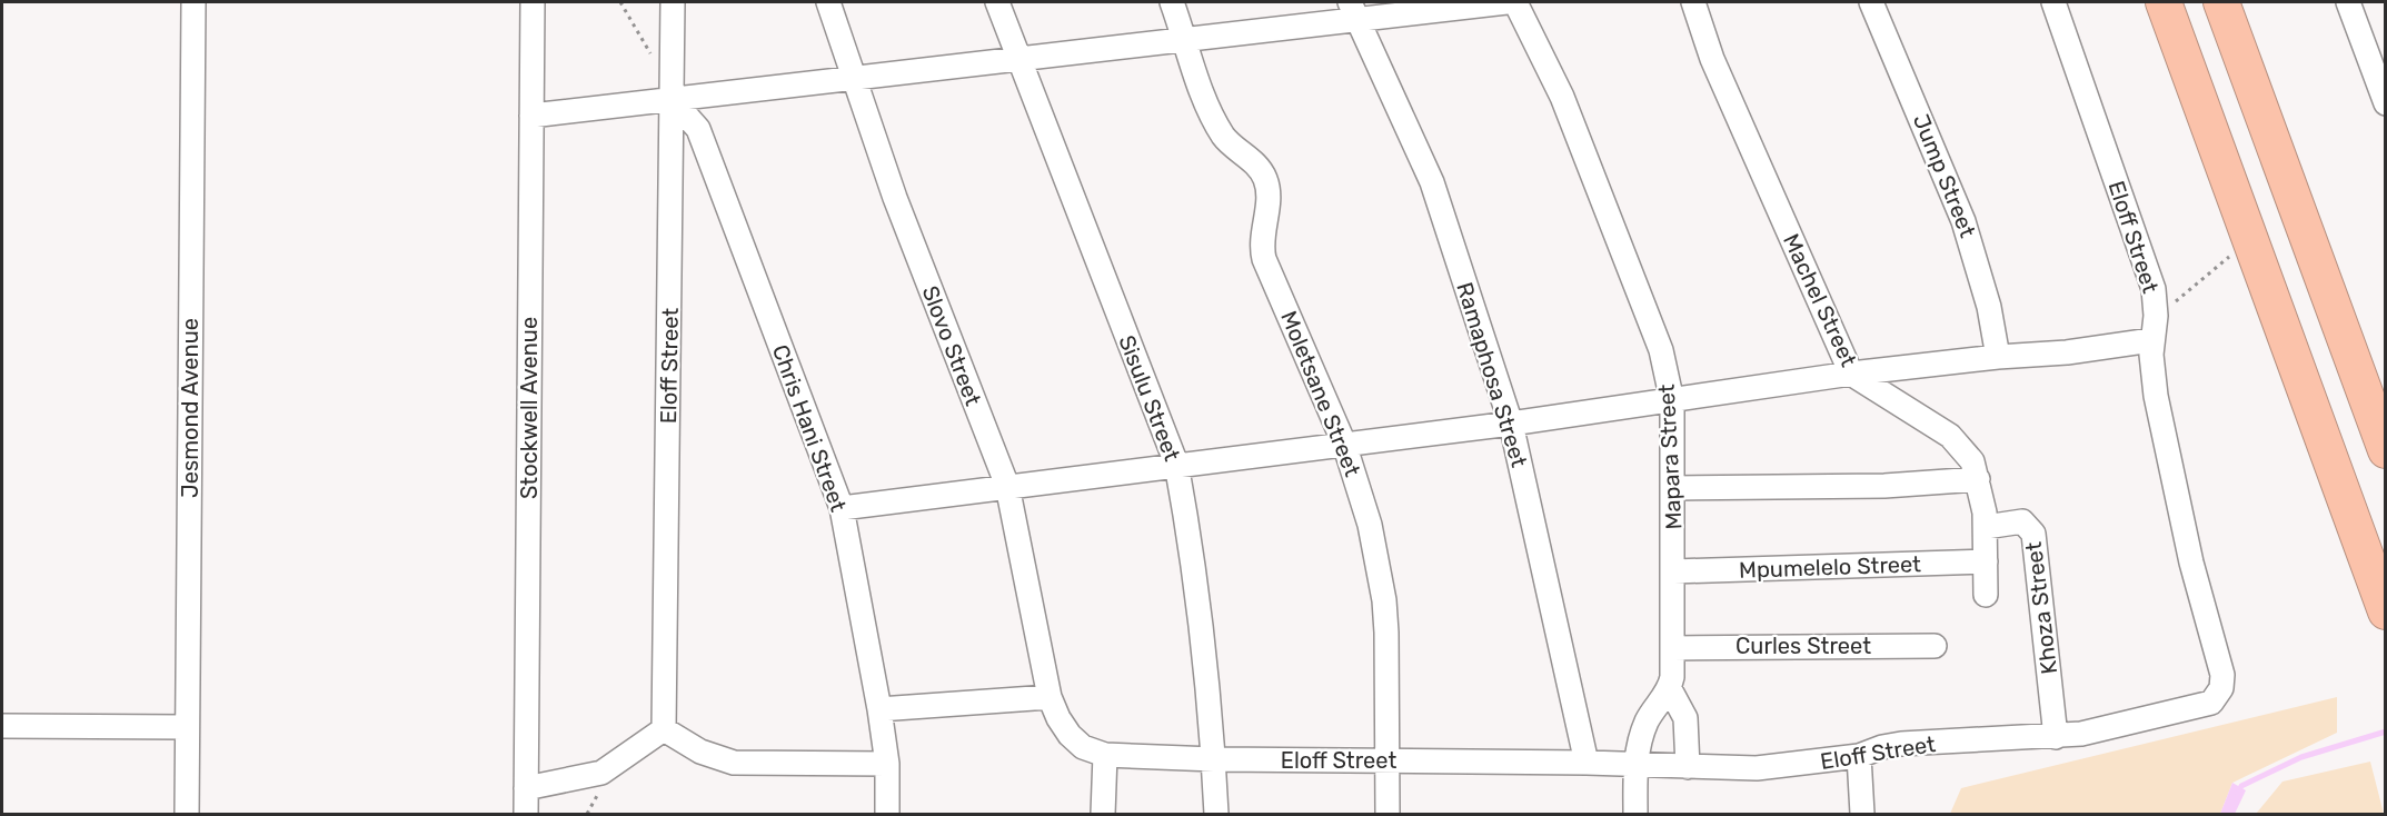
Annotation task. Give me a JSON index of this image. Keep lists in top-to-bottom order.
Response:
{
  "streets": {
    "street": [
      "Jump Street",
      "Eloff Street",
      "Machel Street",
      "Slovo Street",
      "Ramaphosa Street",
      "Moletsane Street",
      "Sisulu Street",
      "Jesmond Avenue",
      "Stockwell Avenue",
      "Chris Hani Street",
      "Mapara Street",
      "Mpumelelo Street",
      "Khoza Street",
      "Curles Street"
    ]
  },
  "crossings": [
    ["Eloff Street", "Slovo Street"],
    ["Eloff Street", "Ramaphosa Street"],
    ["Eloff Street", "Moletsane Street"],
    ["Eloff Street", "Sisulu Street"],
    ["Eloff Street", "Chris Hani Street"],
    ["Eloff Street", "Khoza Street"],
    ["Machel Street", "Mpumelelo Street"],
    ["Machel Street", "Khoza Street"],
    ["Mapara Street", "Mpumelelo Street"],
    ["Mapara Street", "Curles Street"]
  ]
}
